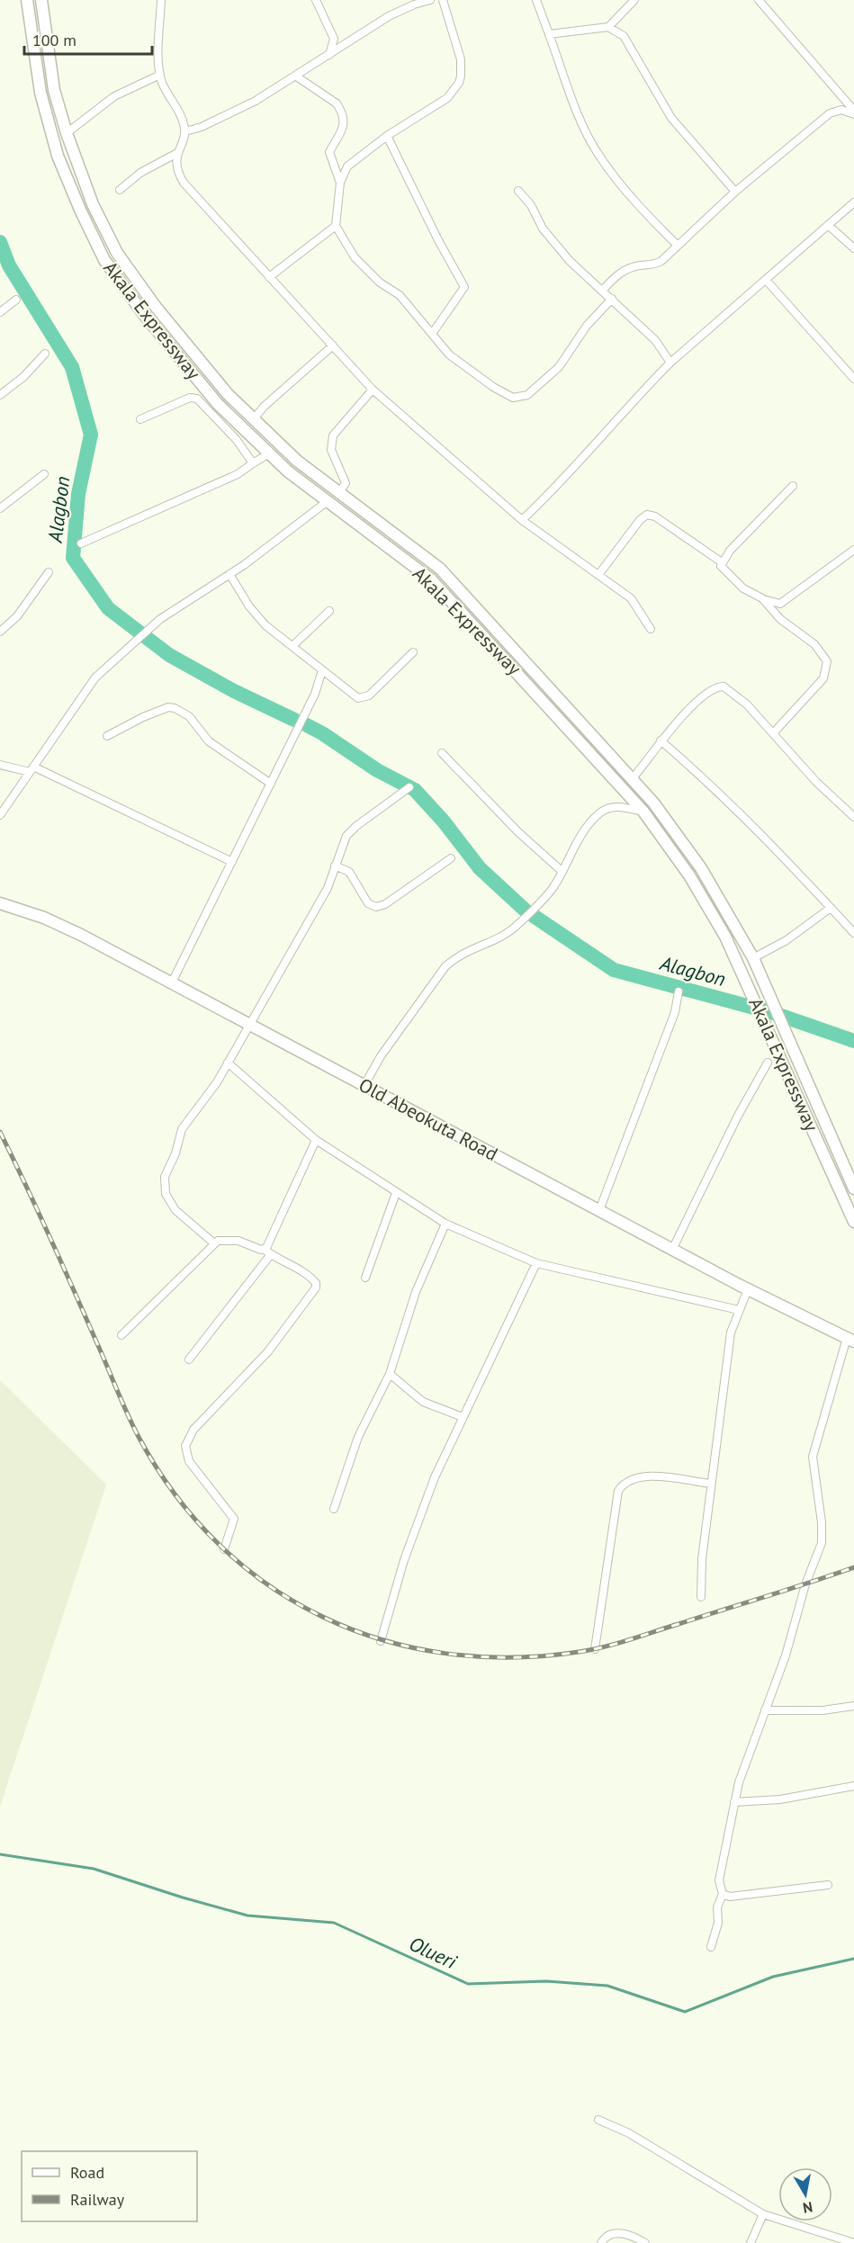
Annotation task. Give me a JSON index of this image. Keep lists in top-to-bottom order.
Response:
{
  "streets": {
    "main road": ["Akala Expressway", "Old Abeokuta Road"]
  },
  "water": ["Alagbon", "Olueri"],
  "legend": ["Road", "Railway"],
  "scale_bar": "100 m",
  "north": "bottom"
}
